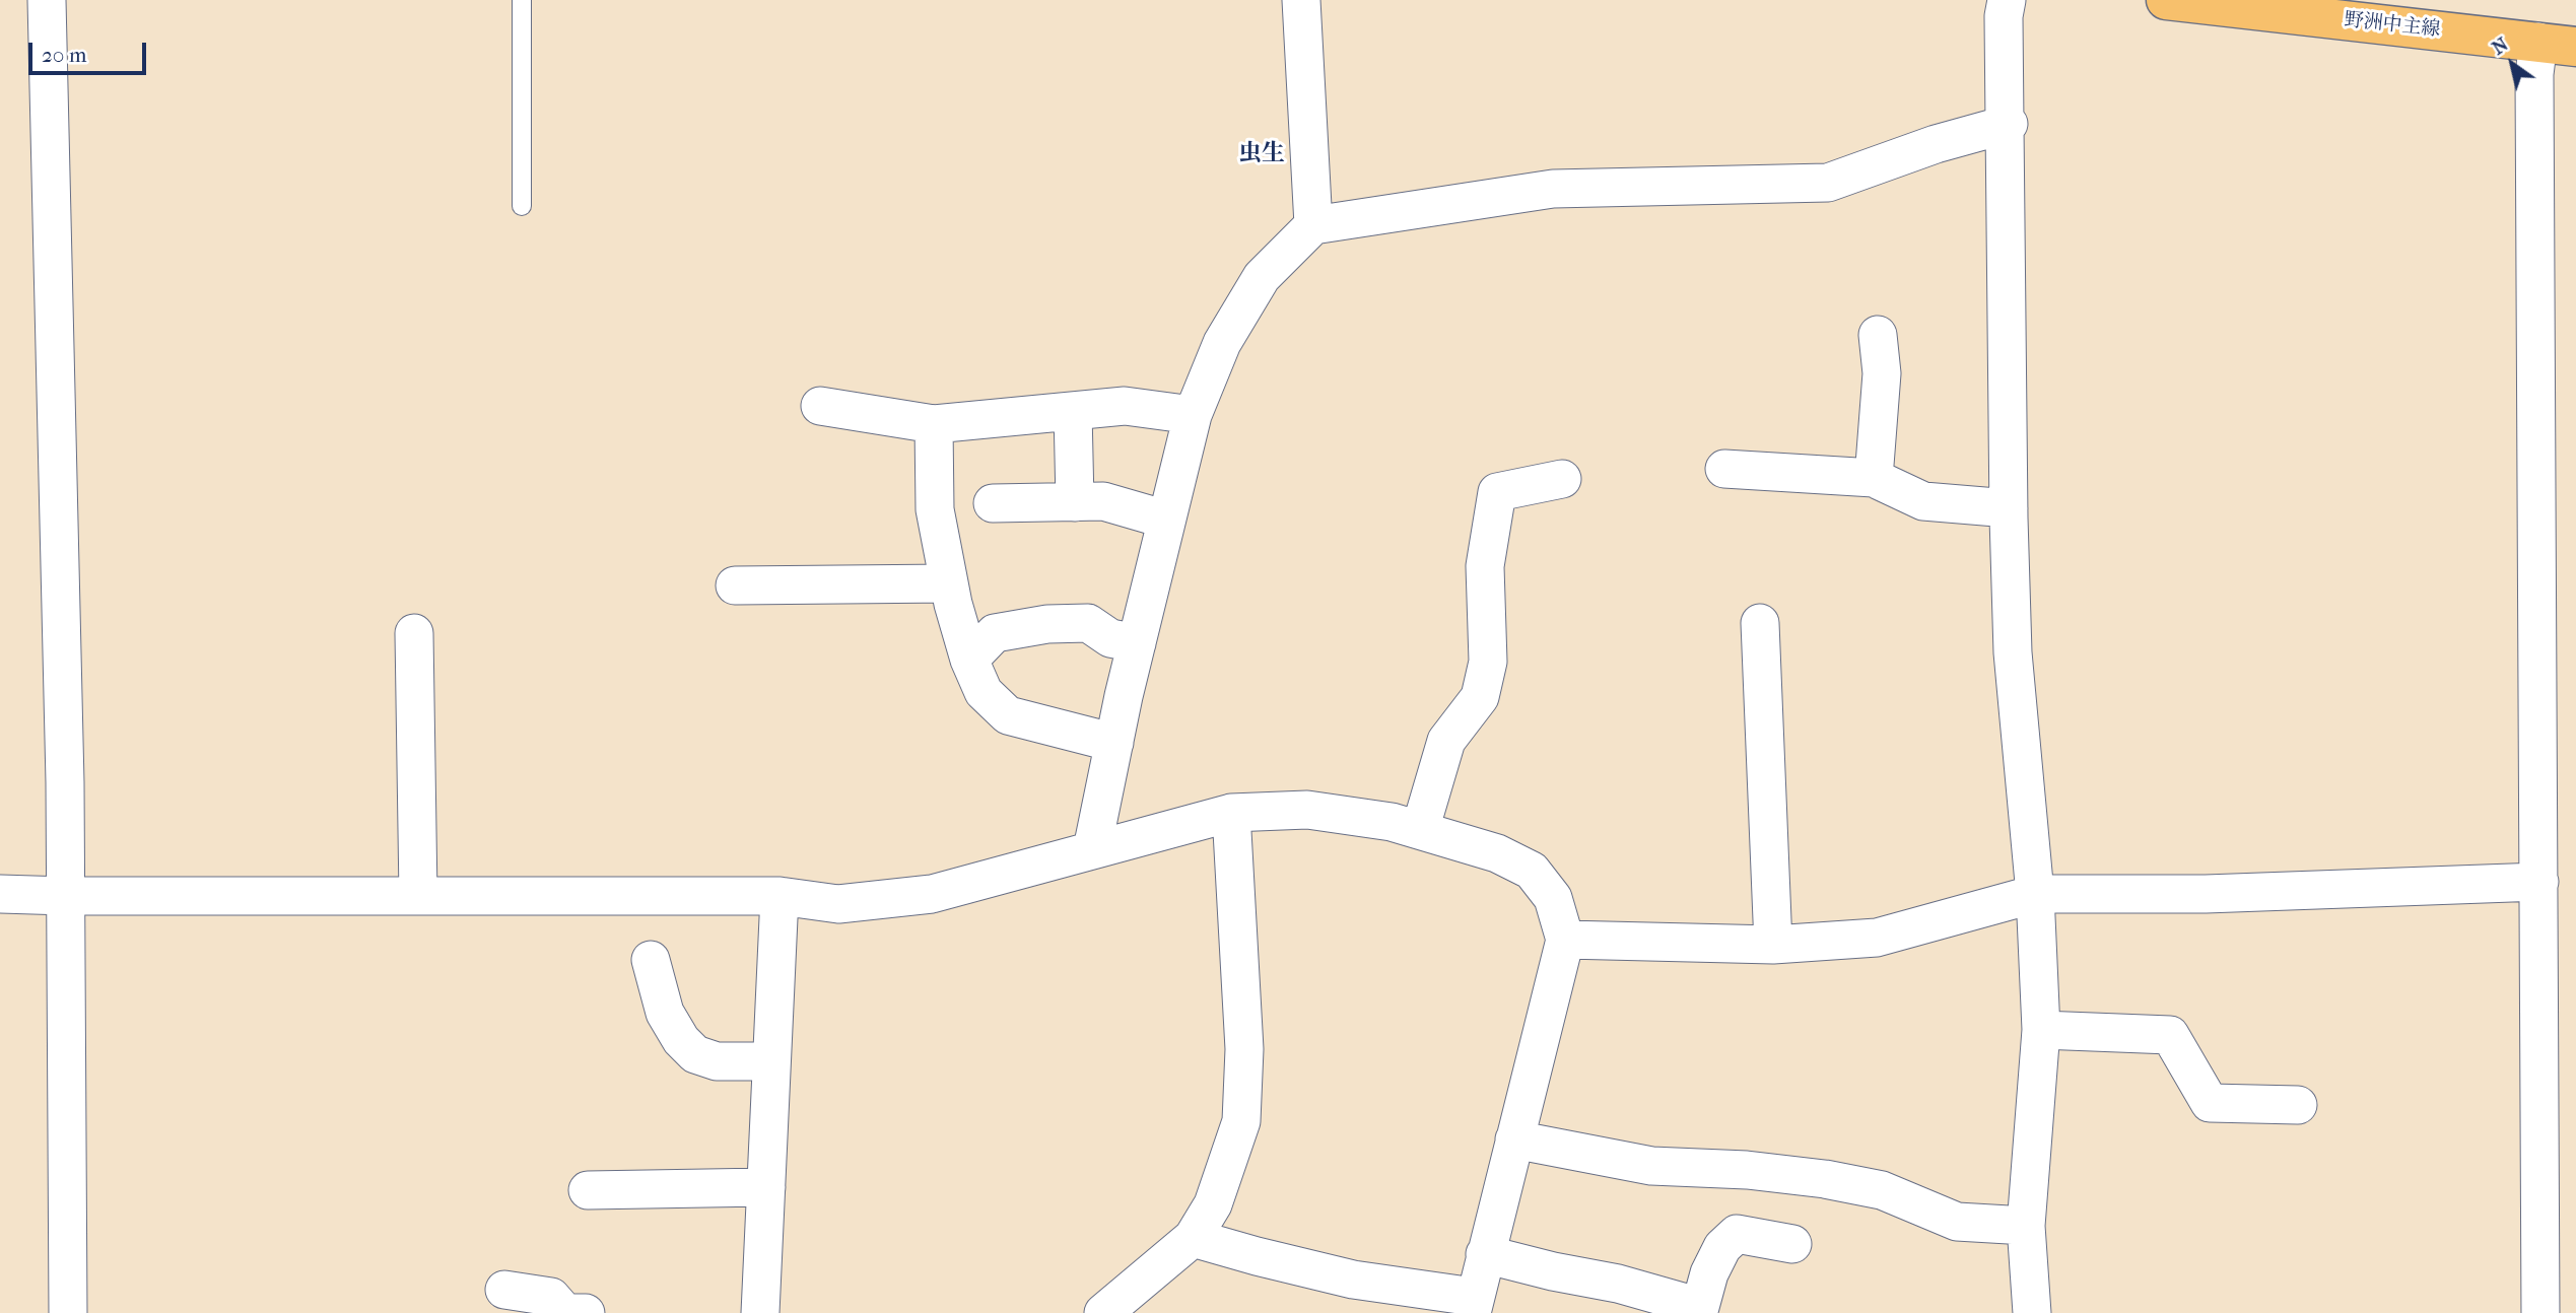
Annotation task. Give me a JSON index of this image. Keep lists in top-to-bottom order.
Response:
{
  "streets": {
    "main road": ["野洲中主線"]
  },
  "districts": ["虫生"],
  "scale_bar": "20 m",
  "north": "top left"
}
